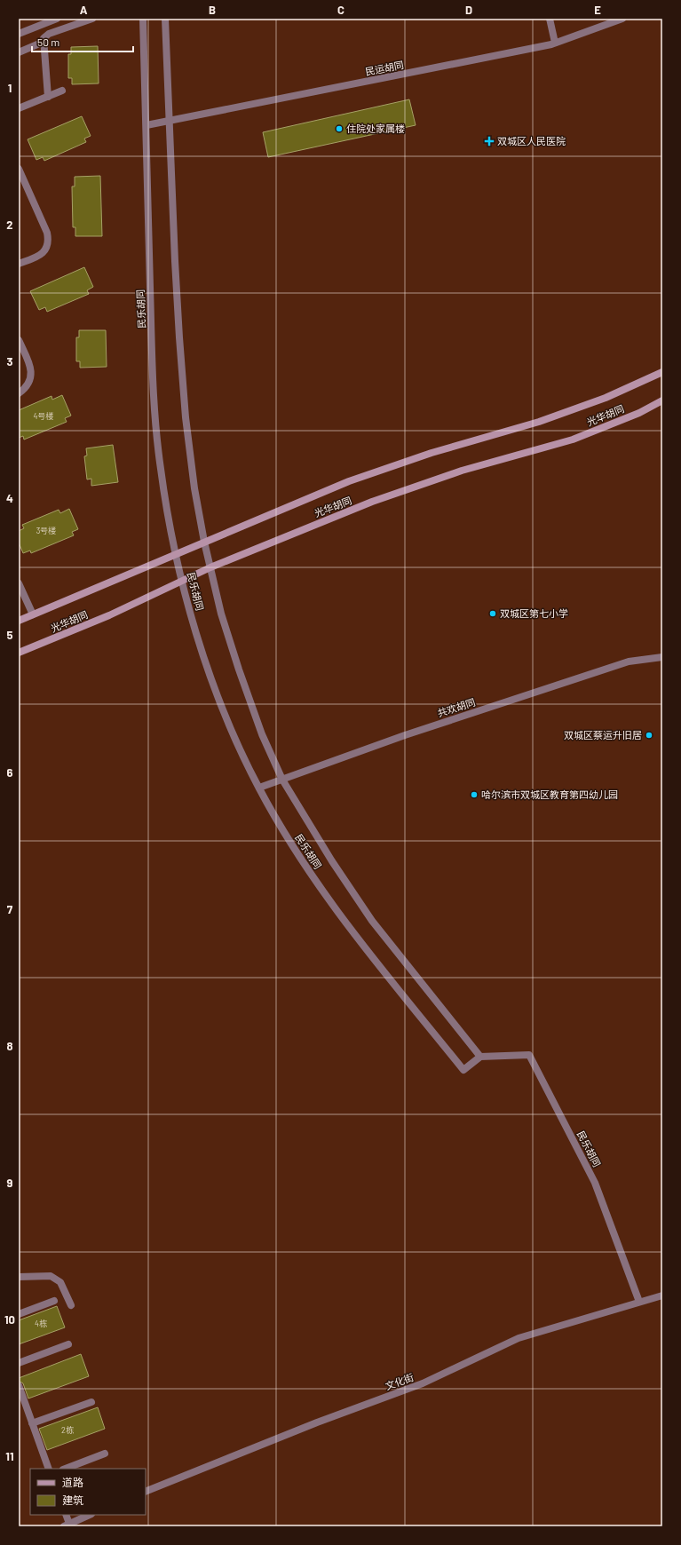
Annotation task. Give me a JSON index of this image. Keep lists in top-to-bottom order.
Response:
{
  "streets": {
    "main road": ["光华胡同"],
    "street": [
      "民运胡同",
      "民乐胡同",
      "共欢胡同",
      "文化街"
    ]
  },
  "crossings": [
    ["民运胡同", "民乐胡同"],
    ["民乐胡同", "光华胡同"],
    ["民乐胡同", "共欢胡同"],
    ["民乐胡同", "文化街"]
  ],
  "places": {
    "other": [
      "住院处家属楼",
      "双城区第七小学",
      "双城区蔡运升旧居",
      "哈尔滨市双城区教育第四幼儿园"
    ],
    "health": ["双城区人民医院"]
  },
  "house_numbers": [
    "4号楼",
    "3号楼",
    "4栋",
    "2栋"
  ],
  "legend": ["道路", "建筑"],
  "scale_bar": "50 m",
  "grid": {
    "columns": [
      "A",
      "B",
      "C",
      "D",
      "E"
    ],
    "rows": [
      "1",
      "2",
      "3",
      "4",
      "5",
      "6",
      "7",
      "8",
      "9",
      "10",
      "11"
    ]
  }
}
